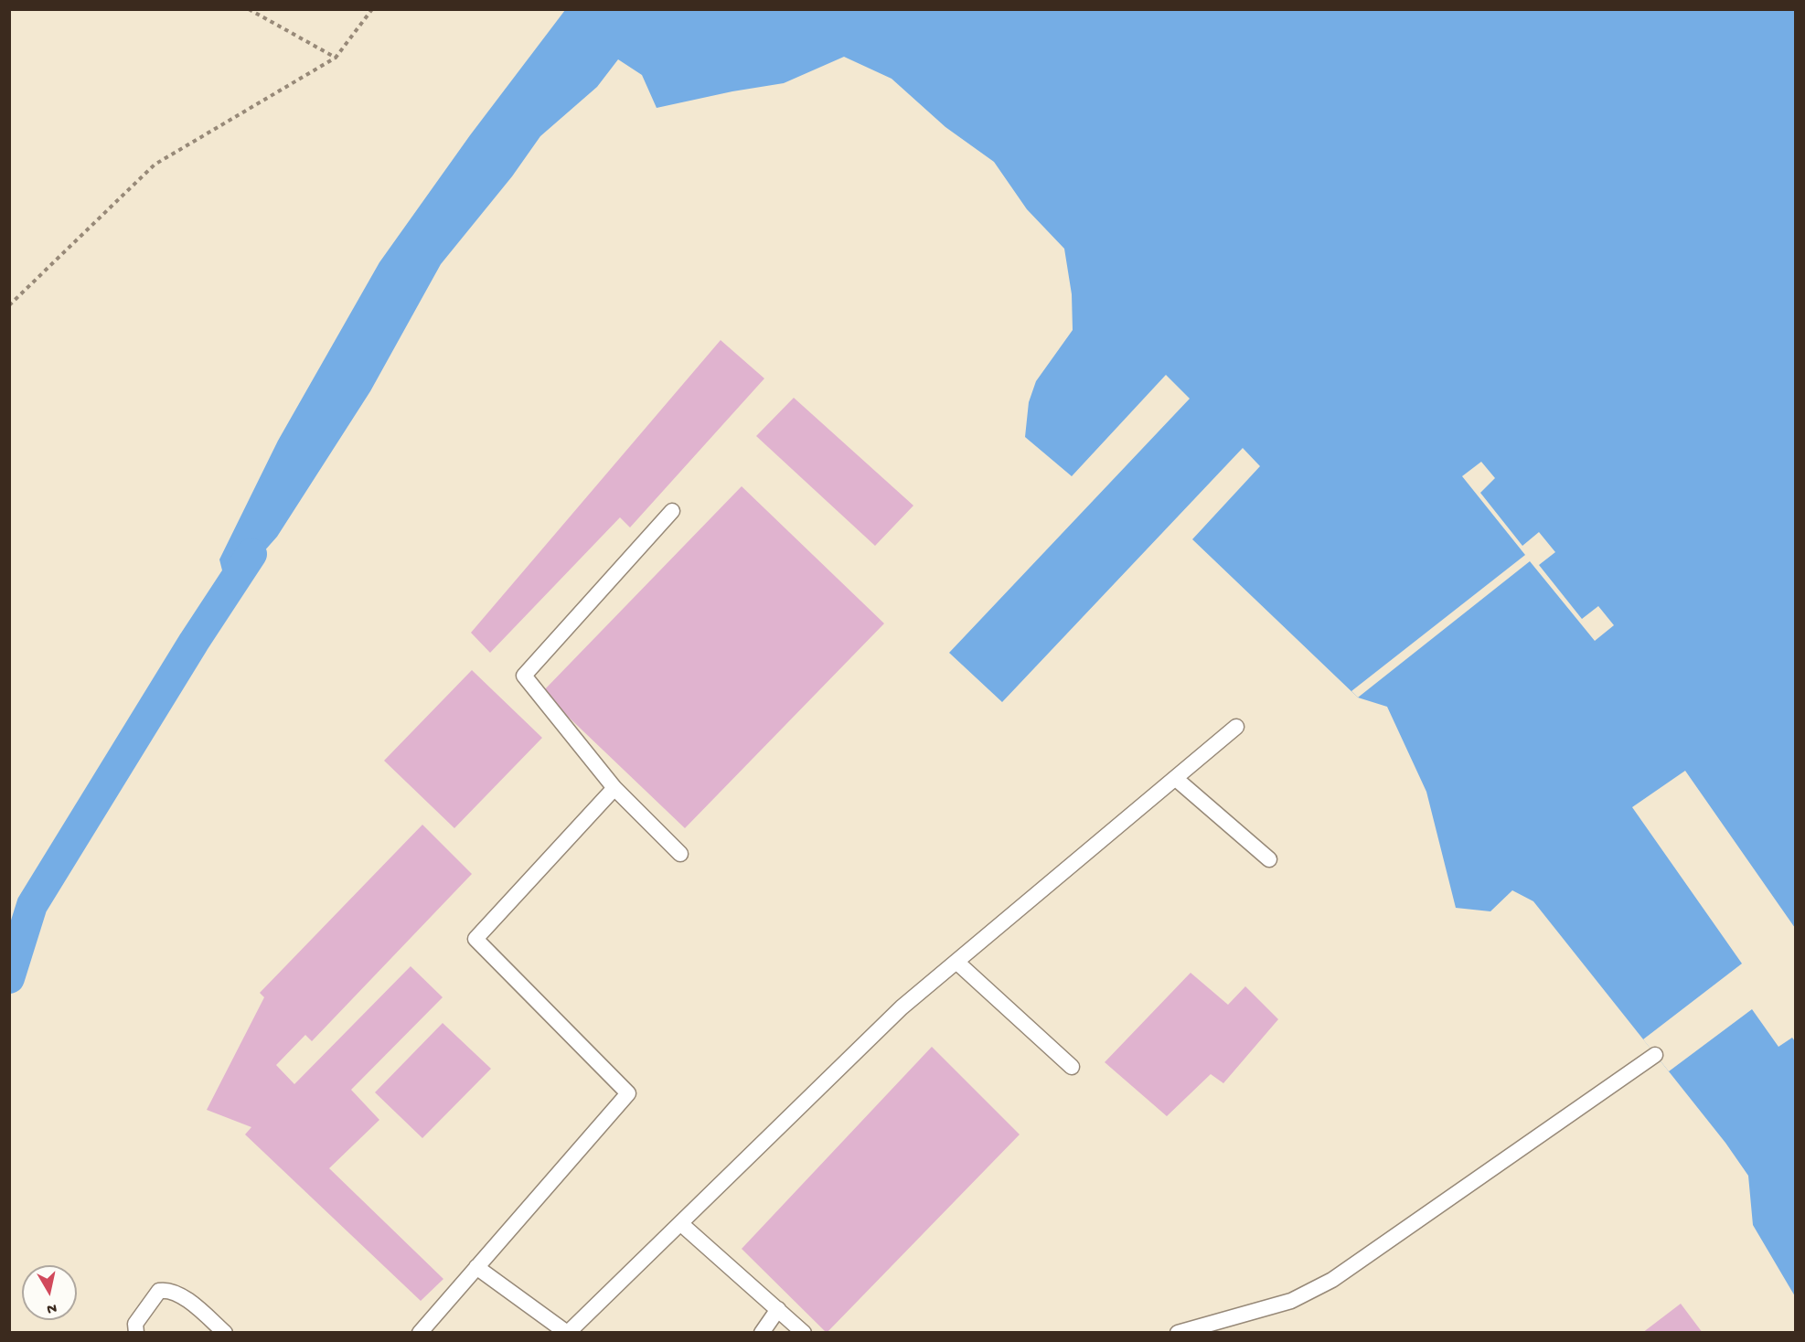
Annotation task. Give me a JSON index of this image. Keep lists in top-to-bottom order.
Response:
{
  "north": "bottom"
}
